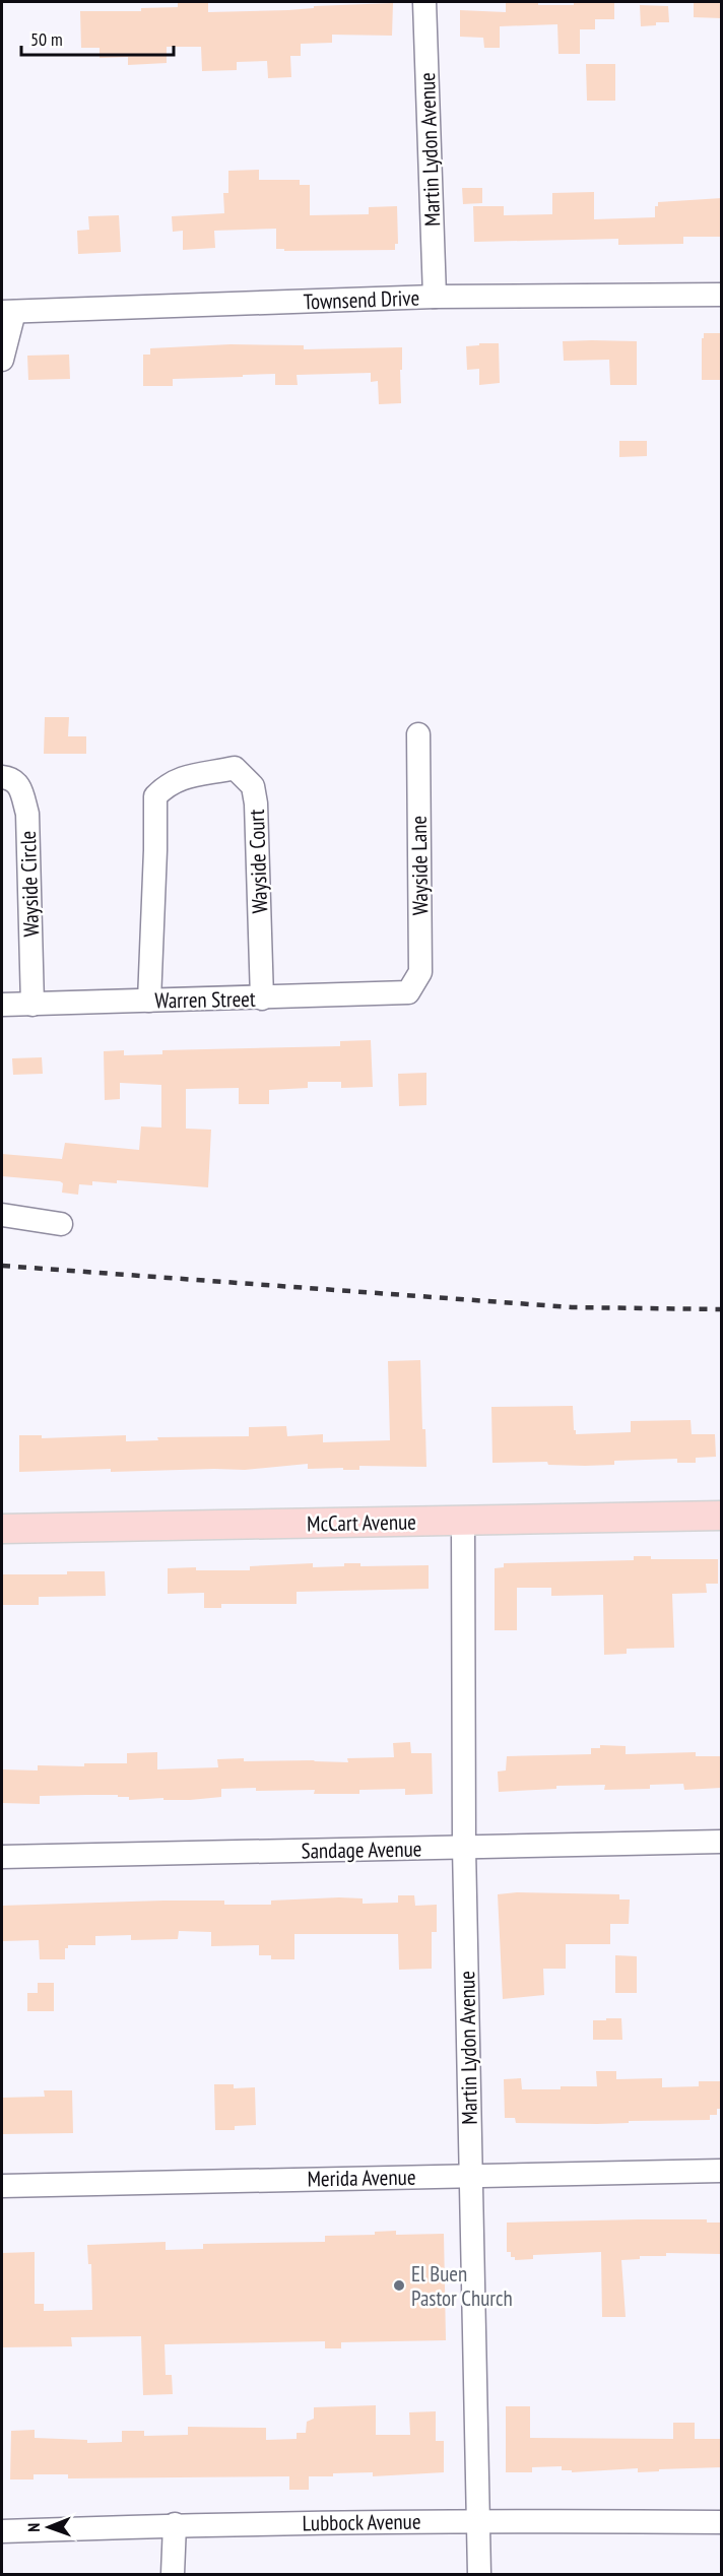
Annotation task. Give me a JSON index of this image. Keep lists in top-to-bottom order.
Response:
{
  "streets": {
    "main road": ["McCart Avenue"],
    "street": [
      "Martin Lydon Avenue",
      "Townsend Drive",
      "Wayside Court",
      "Wayside Lane",
      "Wayside Circle",
      "Warren Street",
      "Sandage Avenue",
      "Merida Avenue",
      "Lubbock Avenue"
    ]
  },
  "crossings": [
    ["Martin Lydon Avenue", "Townsend Drive"],
    ["Martin Lydon Avenue", "McCart Avenue"],
    ["Martin Lydon Avenue", "Sandage Avenue"],
    ["Martin Lydon Avenue", "Merida Avenue"],
    ["Martin Lydon Avenue", "Lubbock Avenue"],
    ["Wayside Court", "Warren Street"],
    ["Wayside Lane", "Warren Street"],
    ["Wayside Circle", "Warren Street"]
  ],
  "places": ["El Buen Pastor Church"],
  "scale_bar": "50 m",
  "north": "left"
}
